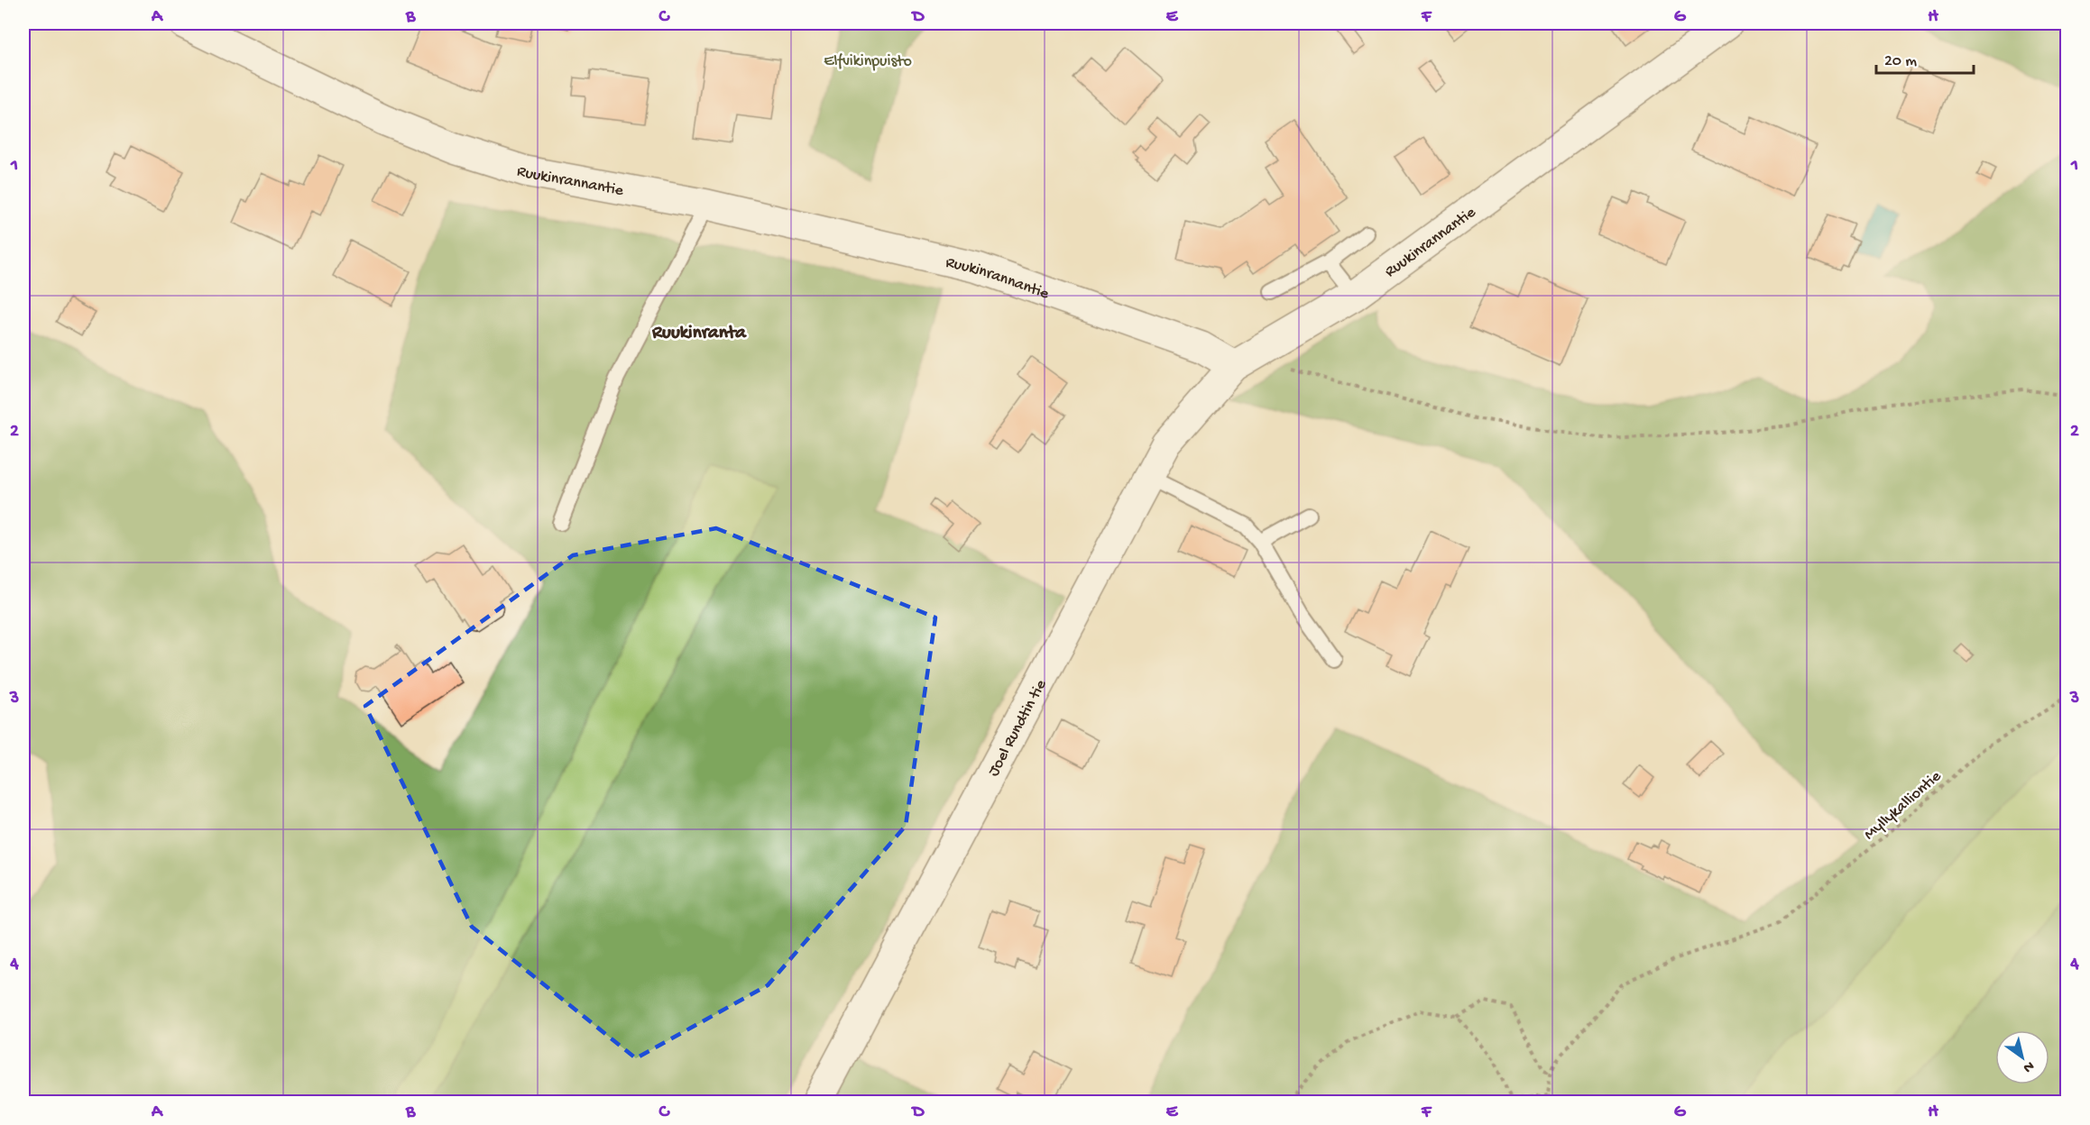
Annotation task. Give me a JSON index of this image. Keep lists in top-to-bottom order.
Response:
{
  "streets": {
    "street": ["Ruukinrannantie", "Joel Rundtin tie"],
    "path": ["Myllykalliontie"]
  },
  "crossings": [
    ["Ruukinrannantie", "Joel Rundtin tie"]
  ],
  "districts": ["Ruukinranta"],
  "parks": ["Elfvikinpuisto"],
  "scale_bar": "20 m",
  "north": "bottom right",
  "grid": {
    "columns": [
      "A",
      "B",
      "C",
      "D",
      "E",
      "F",
      "G",
      "H"
    ],
    "rows": [
      "1",
      "2",
      "3",
      "4"
    ]
  }
}
